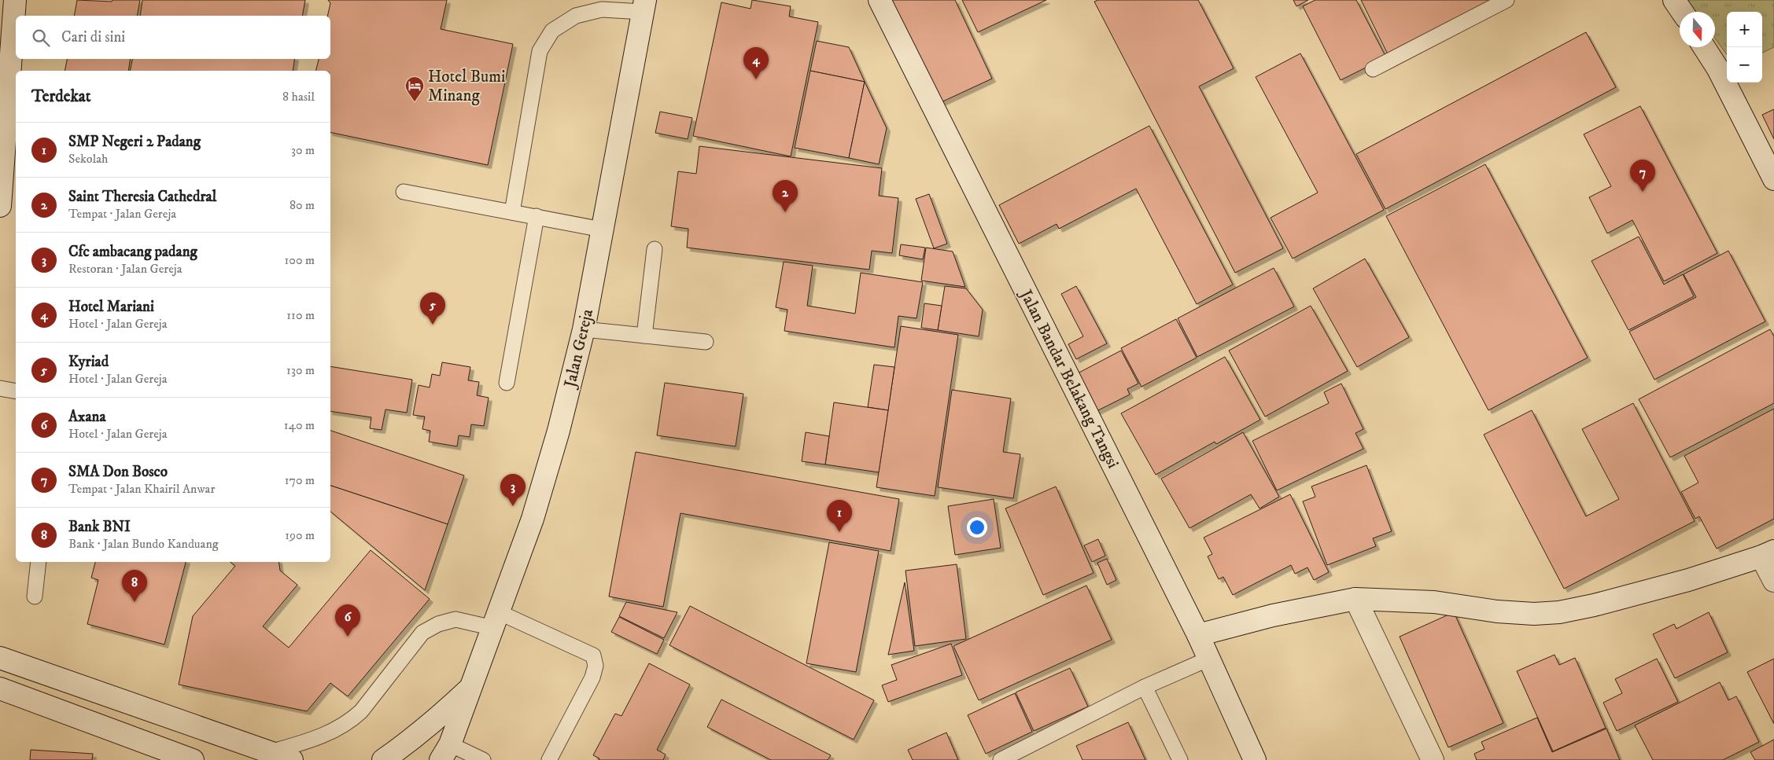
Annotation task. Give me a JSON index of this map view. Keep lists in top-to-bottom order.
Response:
{
  "streets": {
    "street": ["Jalan Gereja", "Jalan Bandar Belakang Tangsi"]
  },
  "places": {
    "hotel": ["Hotel Bumi Minang"]
  },
  "north": "bottom",
  "page": {
    "map_buttons": ["+", "−"],
    "search": "Cari di sini",
    "pins": [
      "4",
      "7",
      "2",
      "5",
      "3",
      "1",
      "8",
      "6"
    ],
    "heading": ["Terdekat", "8 hasil"],
    "list": [
      {
        "mark": "1",
        "name": "SMP Negeri 2 Padang",
        "note": "Sekolah",
        "value": "30 m"
      },
      {
        "mark": "2",
        "name": "Saint Theresia Cathedral",
        "note": "Tempat · Jalan Gereja",
        "value": "80 m"
      },
      {
        "mark": "3",
        "name": "Cfc ambacang padang",
        "note": "Restoran · Jalan Gereja",
        "value": "100 m"
      },
      {
        "mark": "4",
        "name": "Hotel Mariani",
        "note": "Hotel · Jalan Gereja",
        "value": "110 m"
      },
      {
        "mark": "5",
        "name": "Kyriad",
        "note": "Hotel · Jalan Gereja",
        "value": "130 m"
      },
      {
        "mark": "6",
        "name": "Axana",
        "note": "Hotel · Jalan Gereja",
        "value": "140 m"
      },
      {
        "mark": "7",
        "name": "SMA Don Bosco",
        "note": "Tempat · Jalan Khairil Anwar",
        "value": "170 m"
      },
      {
        "mark": "8",
        "name": "Bank BNI",
        "note": "Bank · Jalan Bundo Kanduang",
        "value": "190 m"
      }
    ]
  }
}
